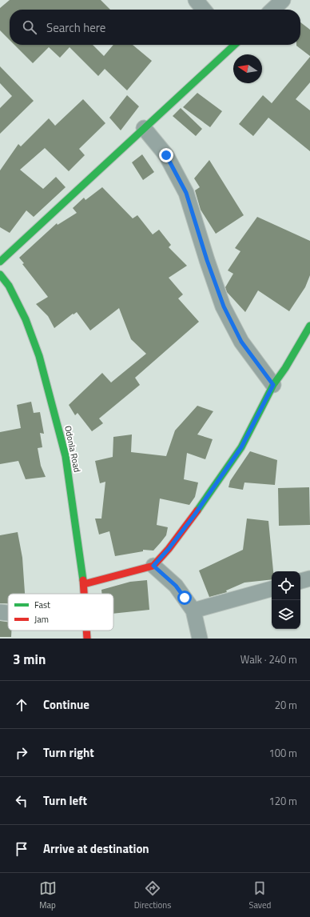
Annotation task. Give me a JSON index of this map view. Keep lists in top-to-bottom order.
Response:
{
  "streets": {
    "street": ["Odonla Road"]
  },
  "legend": ["Fast", "Jam"],
  "north": "left",
  "page": {
    "search": "Search here",
    "heading": ["3 min", "Walk · 240 m"],
    "list": [
      ["Continue", "20 m"],
      ["Turn right", "100 m"],
      ["Turn left", "120 m"],
      "Arrive at destination"
    ],
    "nav": ["Map", "Directions", "Saved"]
  }
}
